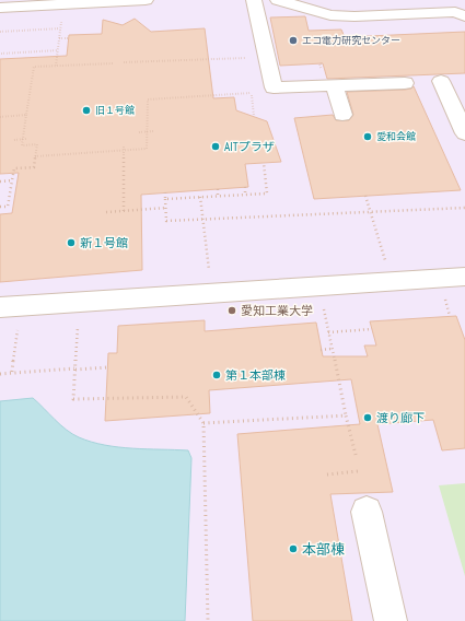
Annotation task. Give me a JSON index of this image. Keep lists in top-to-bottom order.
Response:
{
  "places": [
    "エコ電力研究センター",
    "旧１号館",
    "愛和会館",
    "AITプラザ",
    "新１号館",
    "愛知工業大学",
    "第１本部棟",
    "渡り廊下",
    "本部棟"
  ]
}
